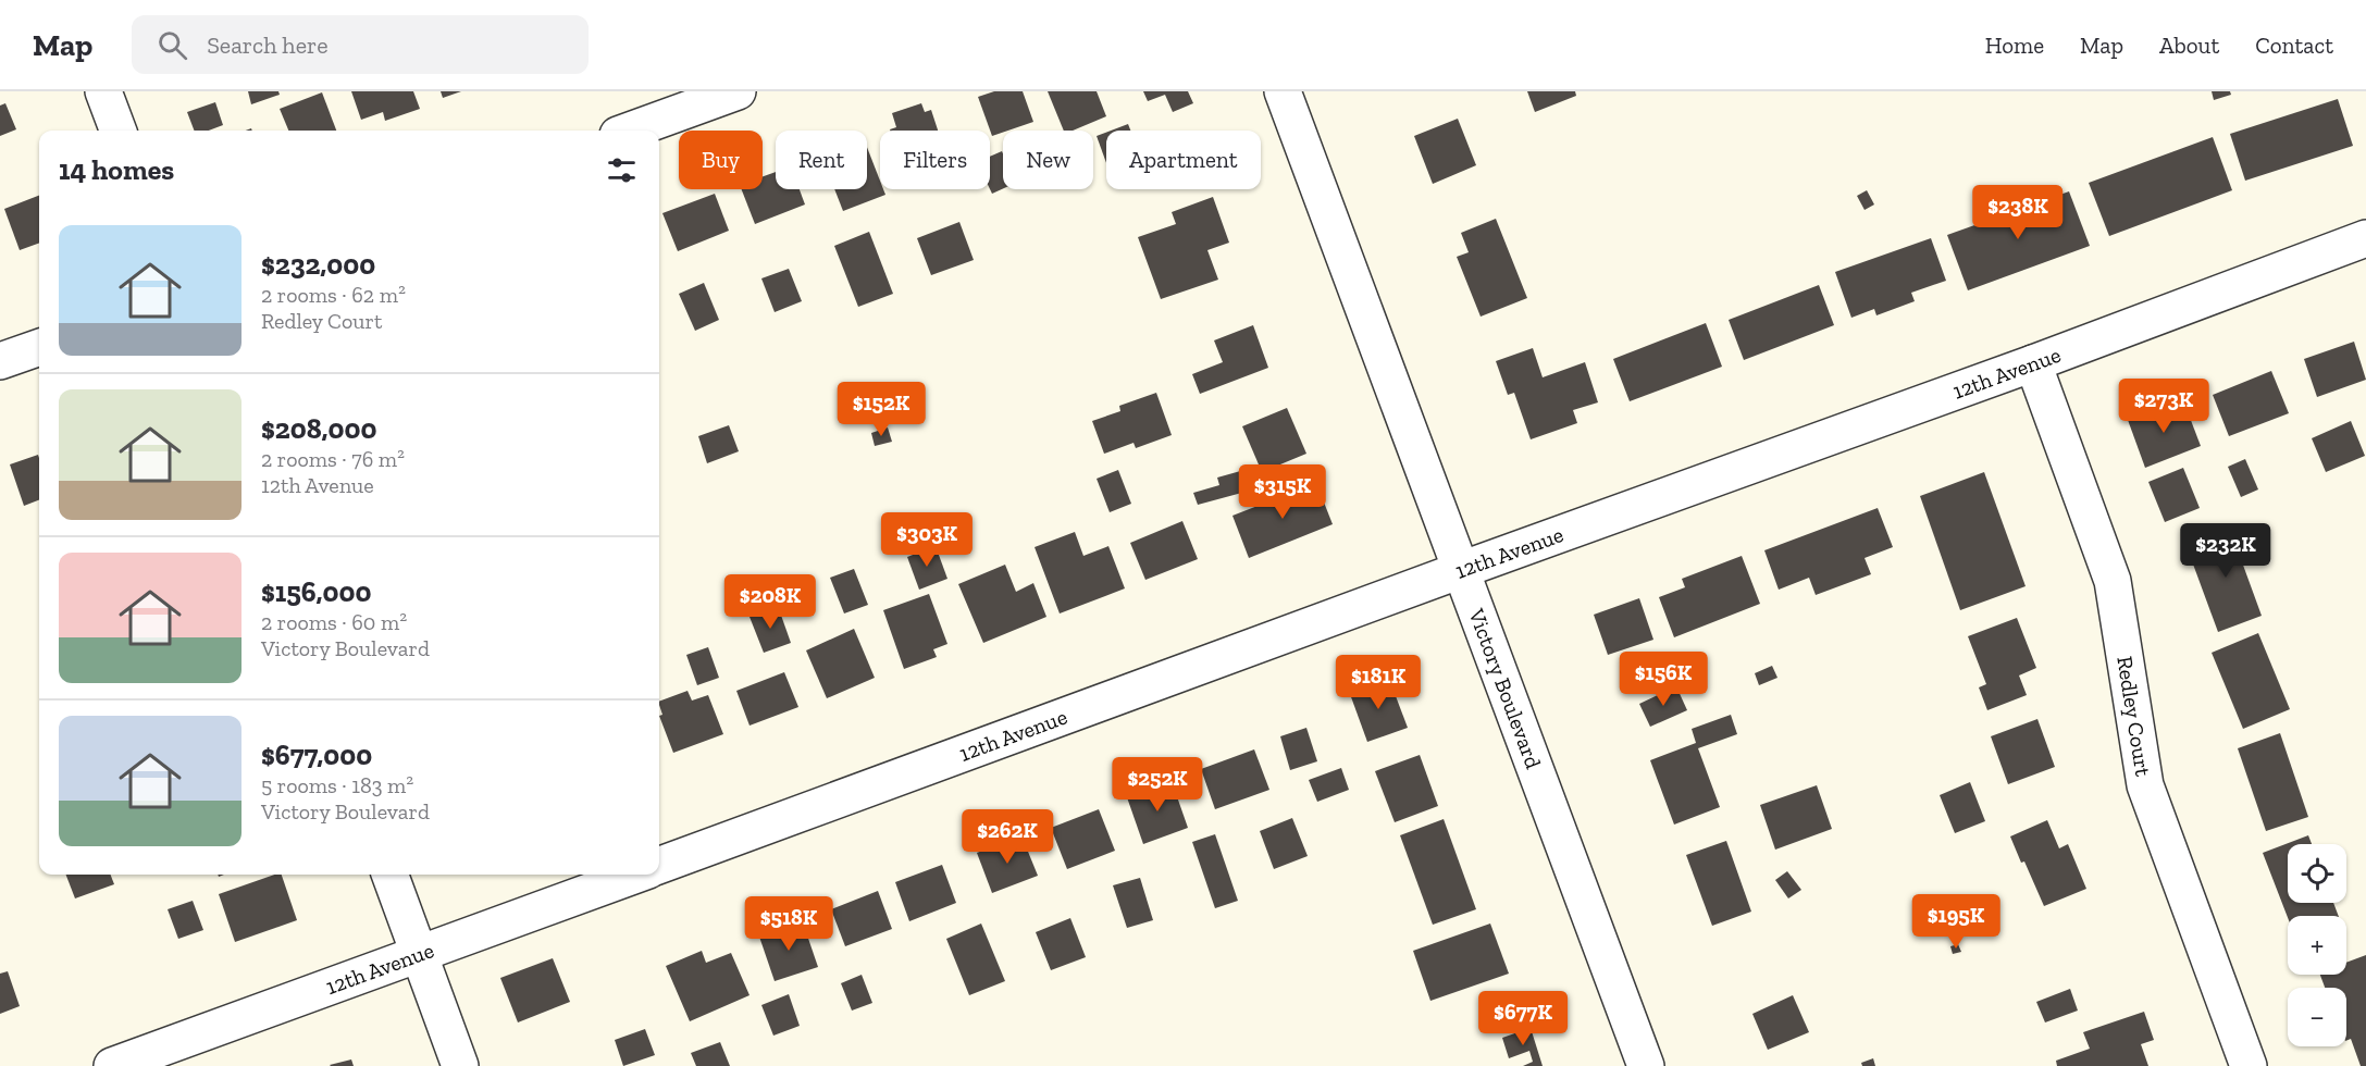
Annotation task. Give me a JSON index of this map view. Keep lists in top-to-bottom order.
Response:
{
  "streets": {
    "street": ["12th Avenue", "Victory Boulevard", "Redley Court"]
  },
  "crossings": [
    ["12th Avenue", "Victory Boulevard"],
    ["12th Avenue", "Redley Court"]
  ],
  "page": {
    "header": "Map",
    "search": "Search here",
    "nav": [
      "Home",
      "Map",
      "About",
      "Contact"
    ],
    "chip": [
      "Buy",
      "Rent",
      "Filters",
      "New",
      "Apartment"
    ],
    "heading": "14 homes",
    "price": [
      "$238K",
      "$273K",
      "$152K",
      "$315K",
      "$303K",
      "$232K",
      "$208K",
      "$156K",
      "$181K",
      "$252K",
      "$262K",
      "$195K",
      "$518K",
      "$677K"
    ],
    "list": [
      {
        "name": "$232,000",
        "note": "2 rooms · 62 m² · Redley Court"
      },
      {
        "name": "$208,000",
        "note": "2 rooms · 76 m² · 12th Avenue"
      },
      {
        "name": "$156,000",
        "note": "2 rooms · 60 m² · Victory Boulevard"
      },
      {
        "name": "$677,000",
        "note": "5 rooms · 183 m² · Victory Boulevard"
      }
    ],
    "map_buttons": ["+", "−"]
  }
}
